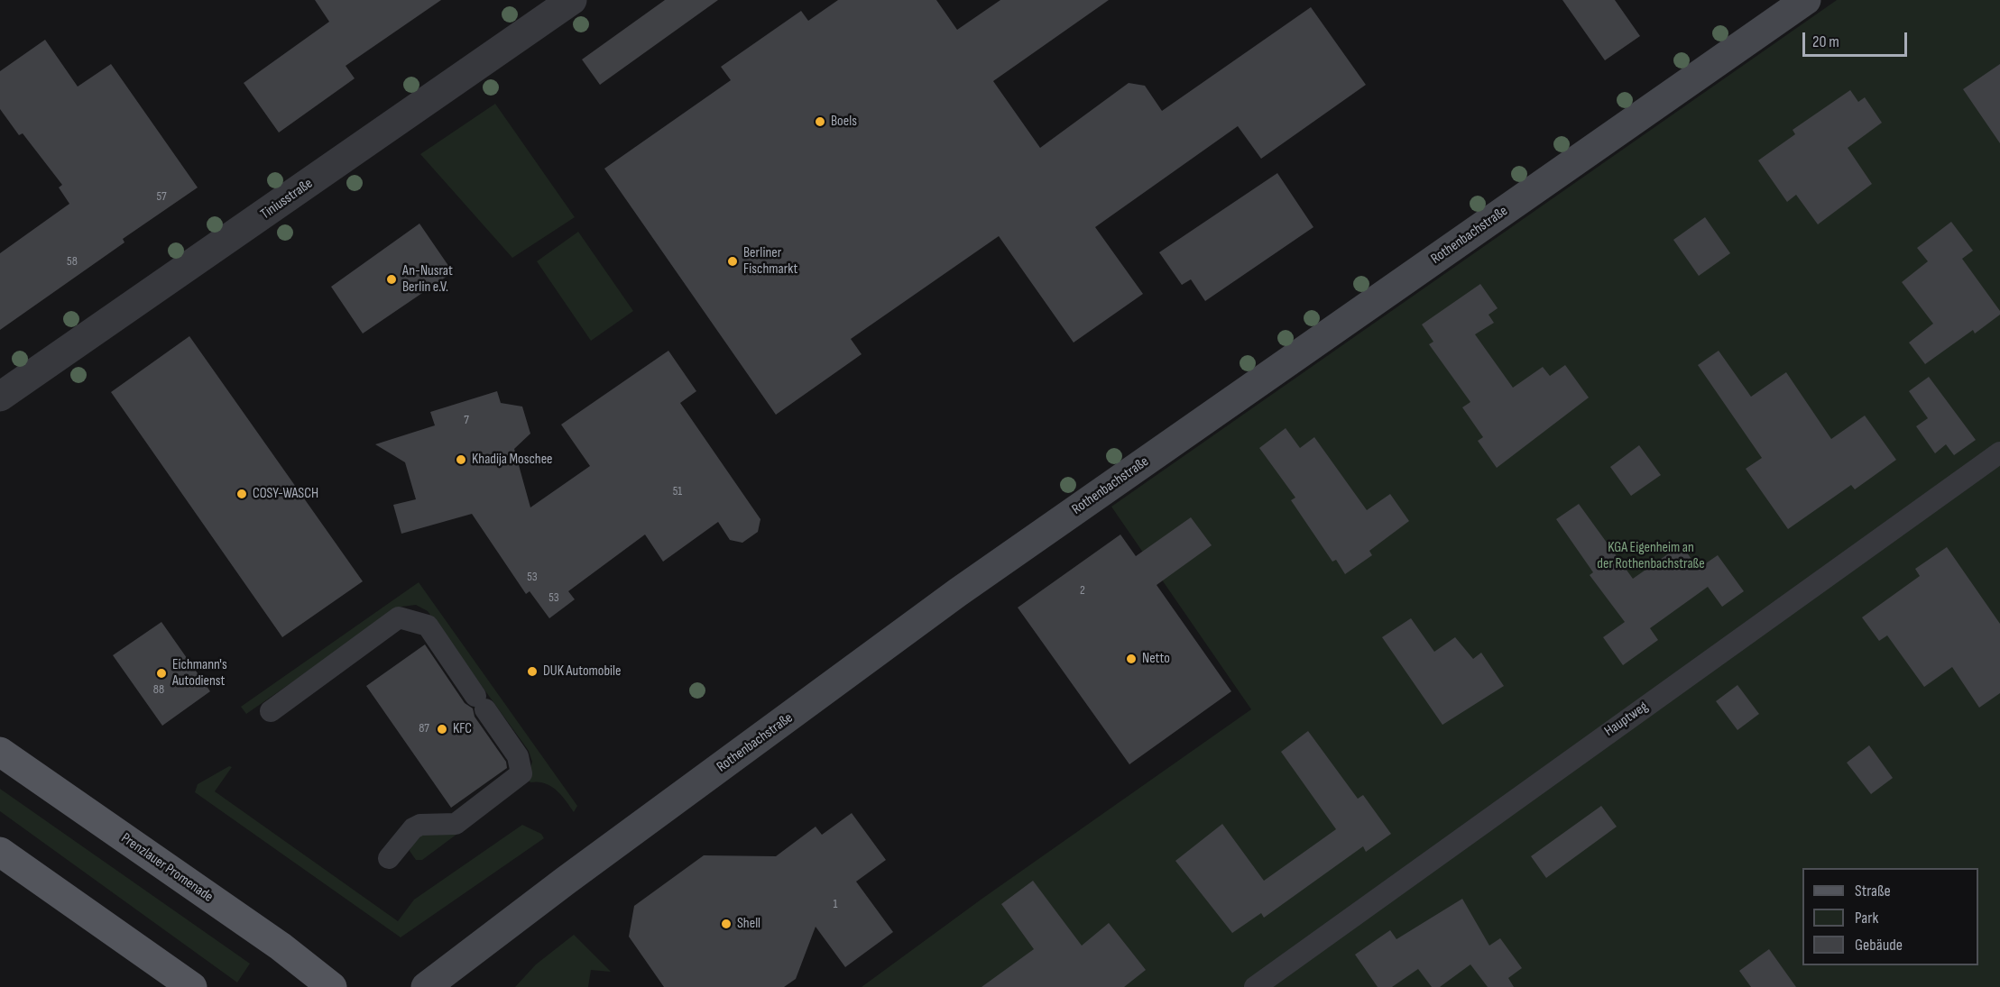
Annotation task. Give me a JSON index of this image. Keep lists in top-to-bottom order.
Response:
{
  "streets": {
    "main road": ["Rothenbachstraße", "Prenzlauer Promenade"],
    "street": ["Tiniusstraße"],
    "lane": ["Hauptweg"]
  },
  "parks": ["KGA Eigenheim an der Rothenbachstraße"],
  "places": [
    "Boels",
    "Berliner Fischmarkt",
    "An-Nusrat Berlin e.V.",
    "Khadija Moschee",
    "COSY-WASCH",
    "Netto",
    "DUK Automobile",
    "Eichmann's Autodienst",
    "KFC",
    "Shell"
  ],
  "house_numbers": [
    "57",
    "58",
    "7",
    "51",
    "53",
    "2",
    "53",
    "88",
    "87",
    "1"
  ],
  "legend": ["Straße", "Park", "Gebäude"],
  "scale_bar": "20 m"
}
